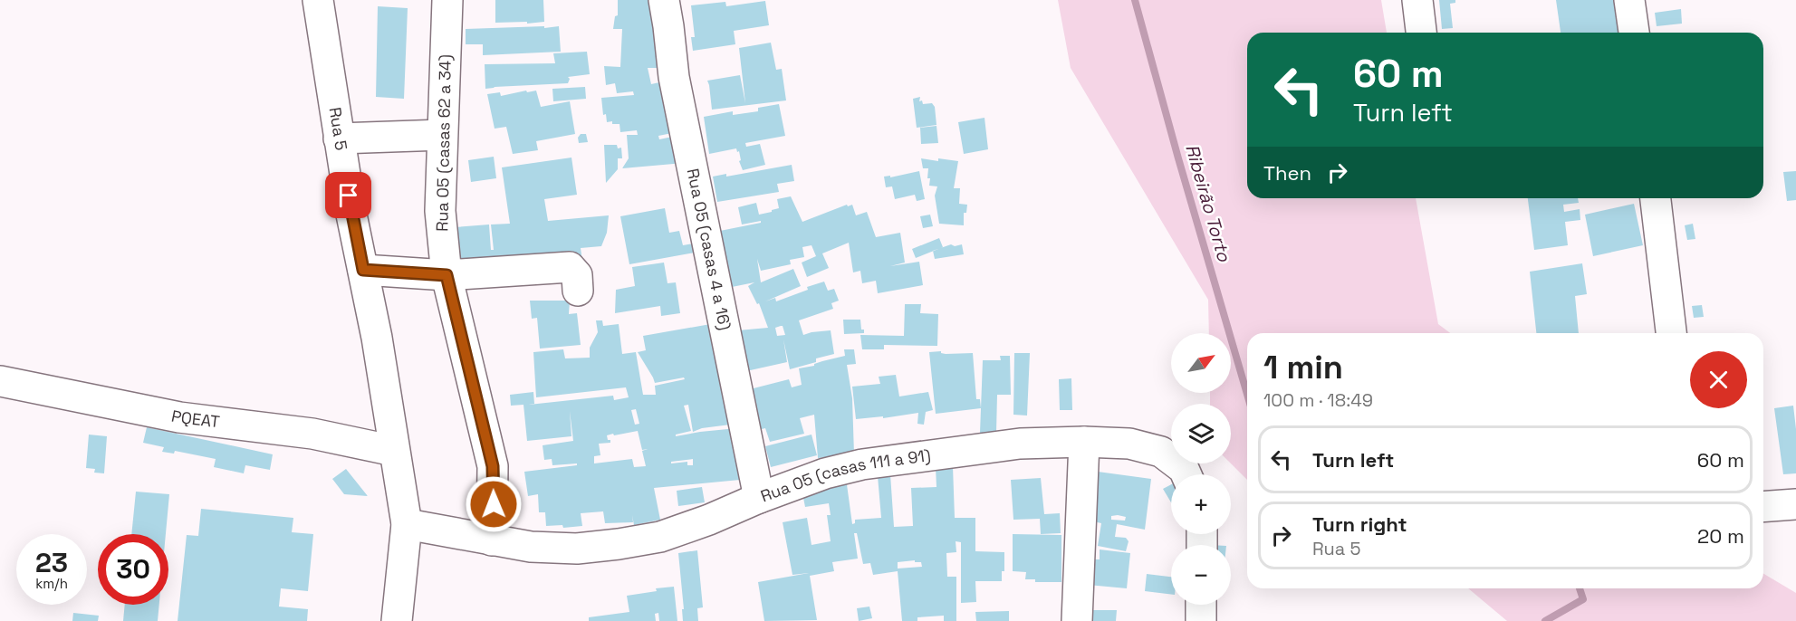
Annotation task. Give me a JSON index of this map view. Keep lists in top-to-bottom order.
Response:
{
  "streets": {
    "street": [
      "Rua 5",
      "Rua 05 (casas 62 a 34)",
      "Rua 05 (casas 4 a 16)",
      "PQEAT",
      "Rua 05 (casas 111 a 91)"
    ]
  },
  "crossings": [
    ["Rua 5", "PQEAT"],
    ["Rua 5", "Rua 05 (casas 111 a 91)"],
    ["Rua 05 (casas 62 a 34)", "Rua 05 (casas 111 a 91)"],
    ["Rua 05 (casas 4 a 16)", "Rua 05 (casas 111 a 91)"]
  ],
  "water": ["Ribeirão Torto"],
  "north": "top right",
  "page": {
    "turn": ["60 m", "Turn left"],
    "then": "Then",
    "map_buttons": ["+", "−"],
    "heading": ["1 min", "100 m · 18:49"],
    "list": [
      {
        "name": "Turn left",
        "value": "60 m"
      },
      {
        "name": "Turn right",
        "note": "Rua 5",
        "value": "20 m"
      }
    ],
    "speed": "23 km/h",
    "limit": "30"
  }
}
